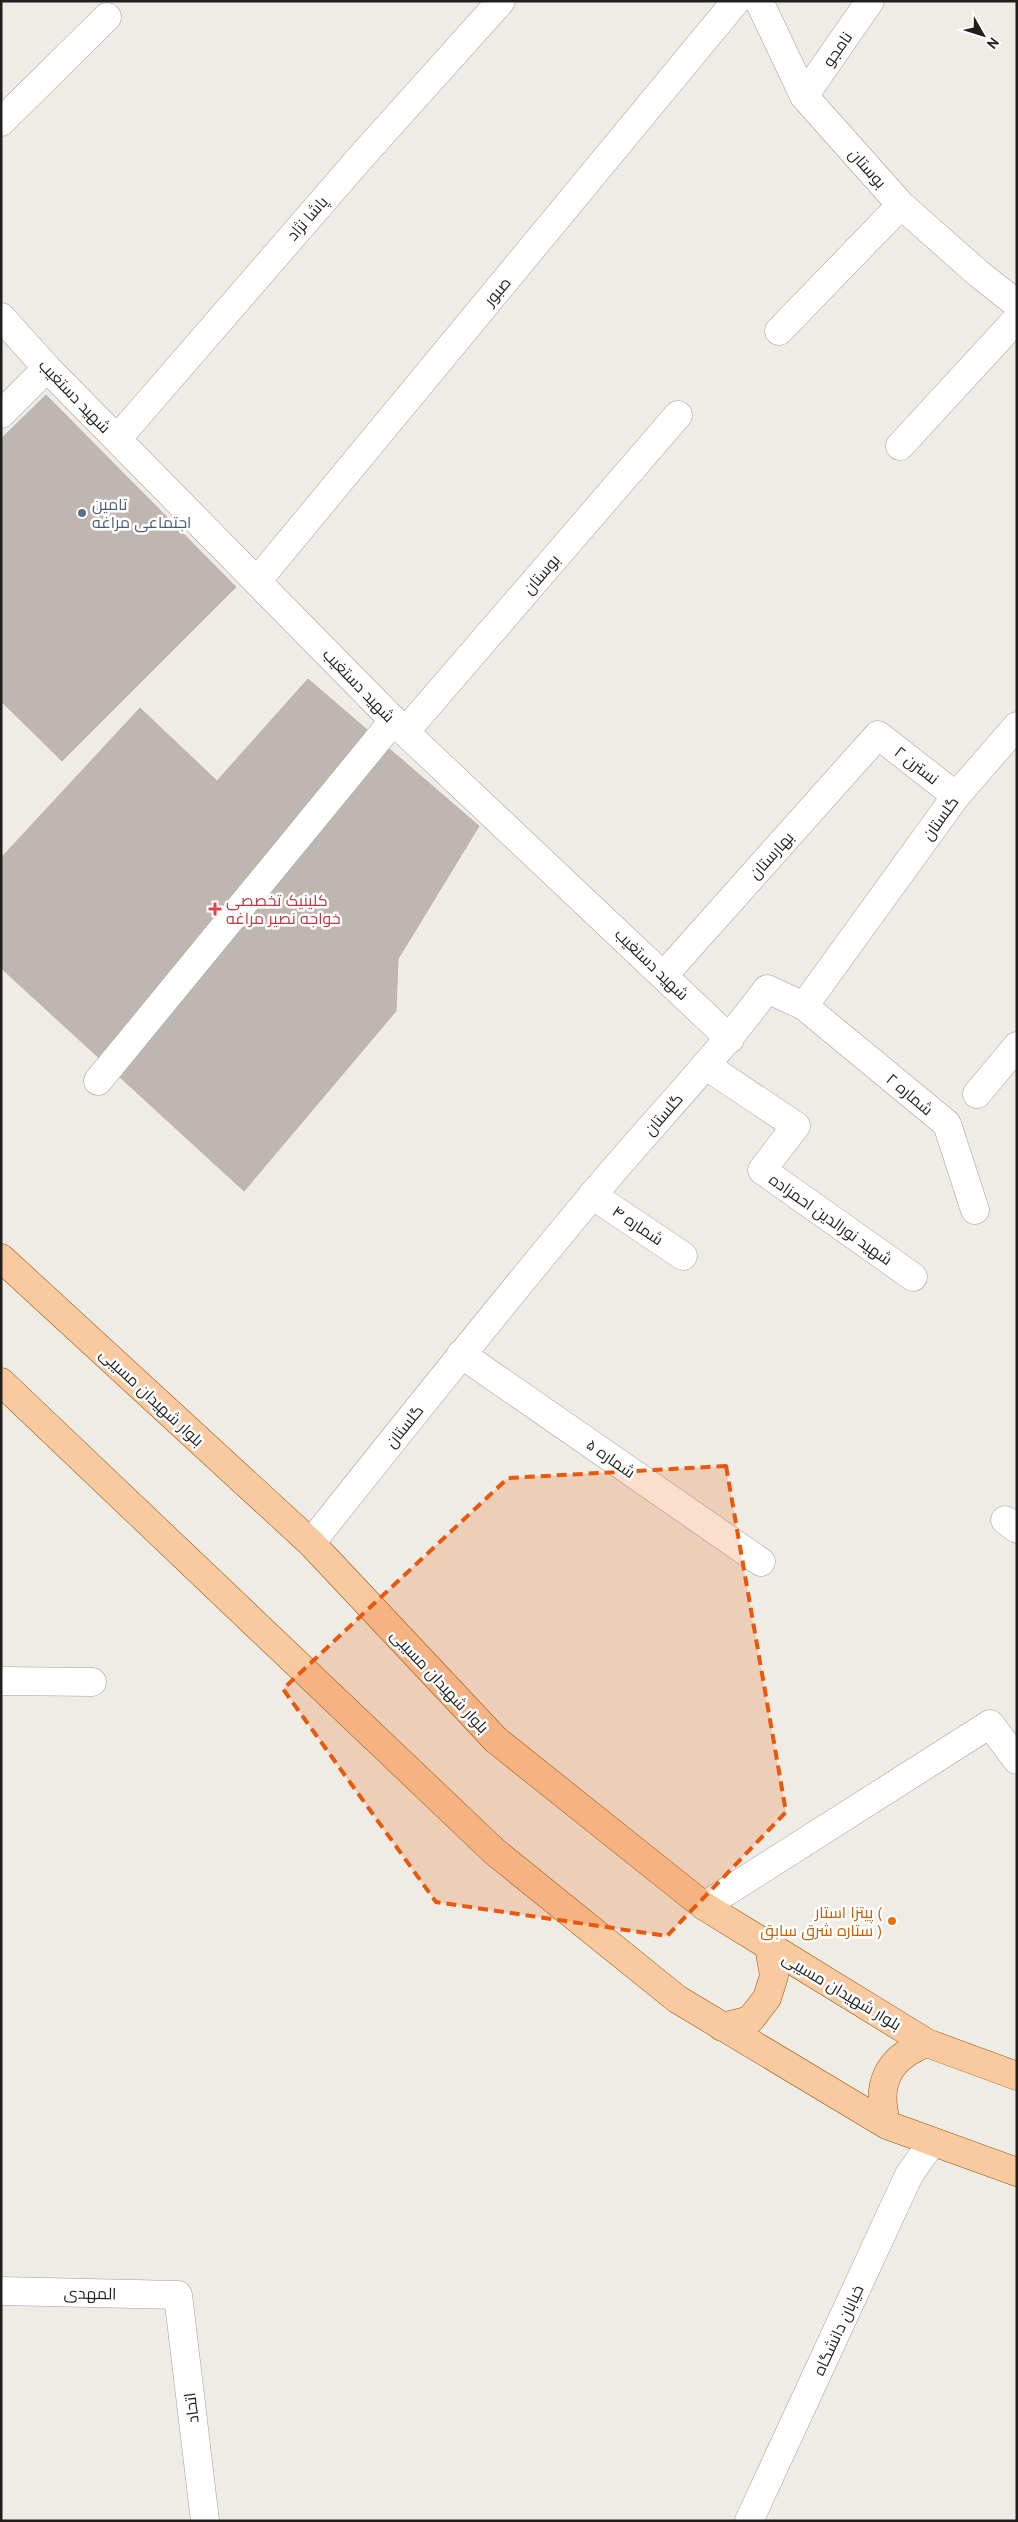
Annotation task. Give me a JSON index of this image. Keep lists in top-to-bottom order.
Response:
{
  "streets": {
    "main road": ["بلوار شهیدان مسیبی"],
    "street": [
      "نامجو",
      "بوستان",
      "پاشا نژاد",
      "صبور",
      "شهید دستغیب",
      "نسترن ۲",
      "گلستان",
      "بهارستان",
      "شماره ۲",
      "شهید نورالدین احمزاده",
      "شماره ۴",
      "شماره ۵",
      "المهدی",
      "خیابان دانشگاه",
      "اتحاد"
    ]
  },
  "crossings": [
    ["نامجو", "بوستان"],
    ["بوستان", "شهید دستغیب"],
    ["پاشا نژاد", "شهید دستغیب"],
    ["صبور", "شهید دستغیب"],
    ["شهید دستغیب", "گلستان"],
    ["شهید دستغیب", "بهارستان"],
    ["نسترن ۲", "گلستان"],
    ["نسترن ۲", "بهارستان"],
    ["گلستان", "شماره ۲"],
    ["گلستان", "شهید نورالدین احمزاده"],
    ["گلستان", "شماره ۴"],
    ["گلستان", "بلوار شهیدان مسیبی"],
    ["گلستان", "شماره ۵"],
    ["المهدی", "اتحاد"]
  ],
  "places": {
    "other": ["تامین اجتماعی مراغه", "پیتزا استار ( ستاره شرق سابق )"],
    "health": ["کلینیک تخصصی خواجه نصیر مراغه"]
  },
  "north": "bottom right"
}
